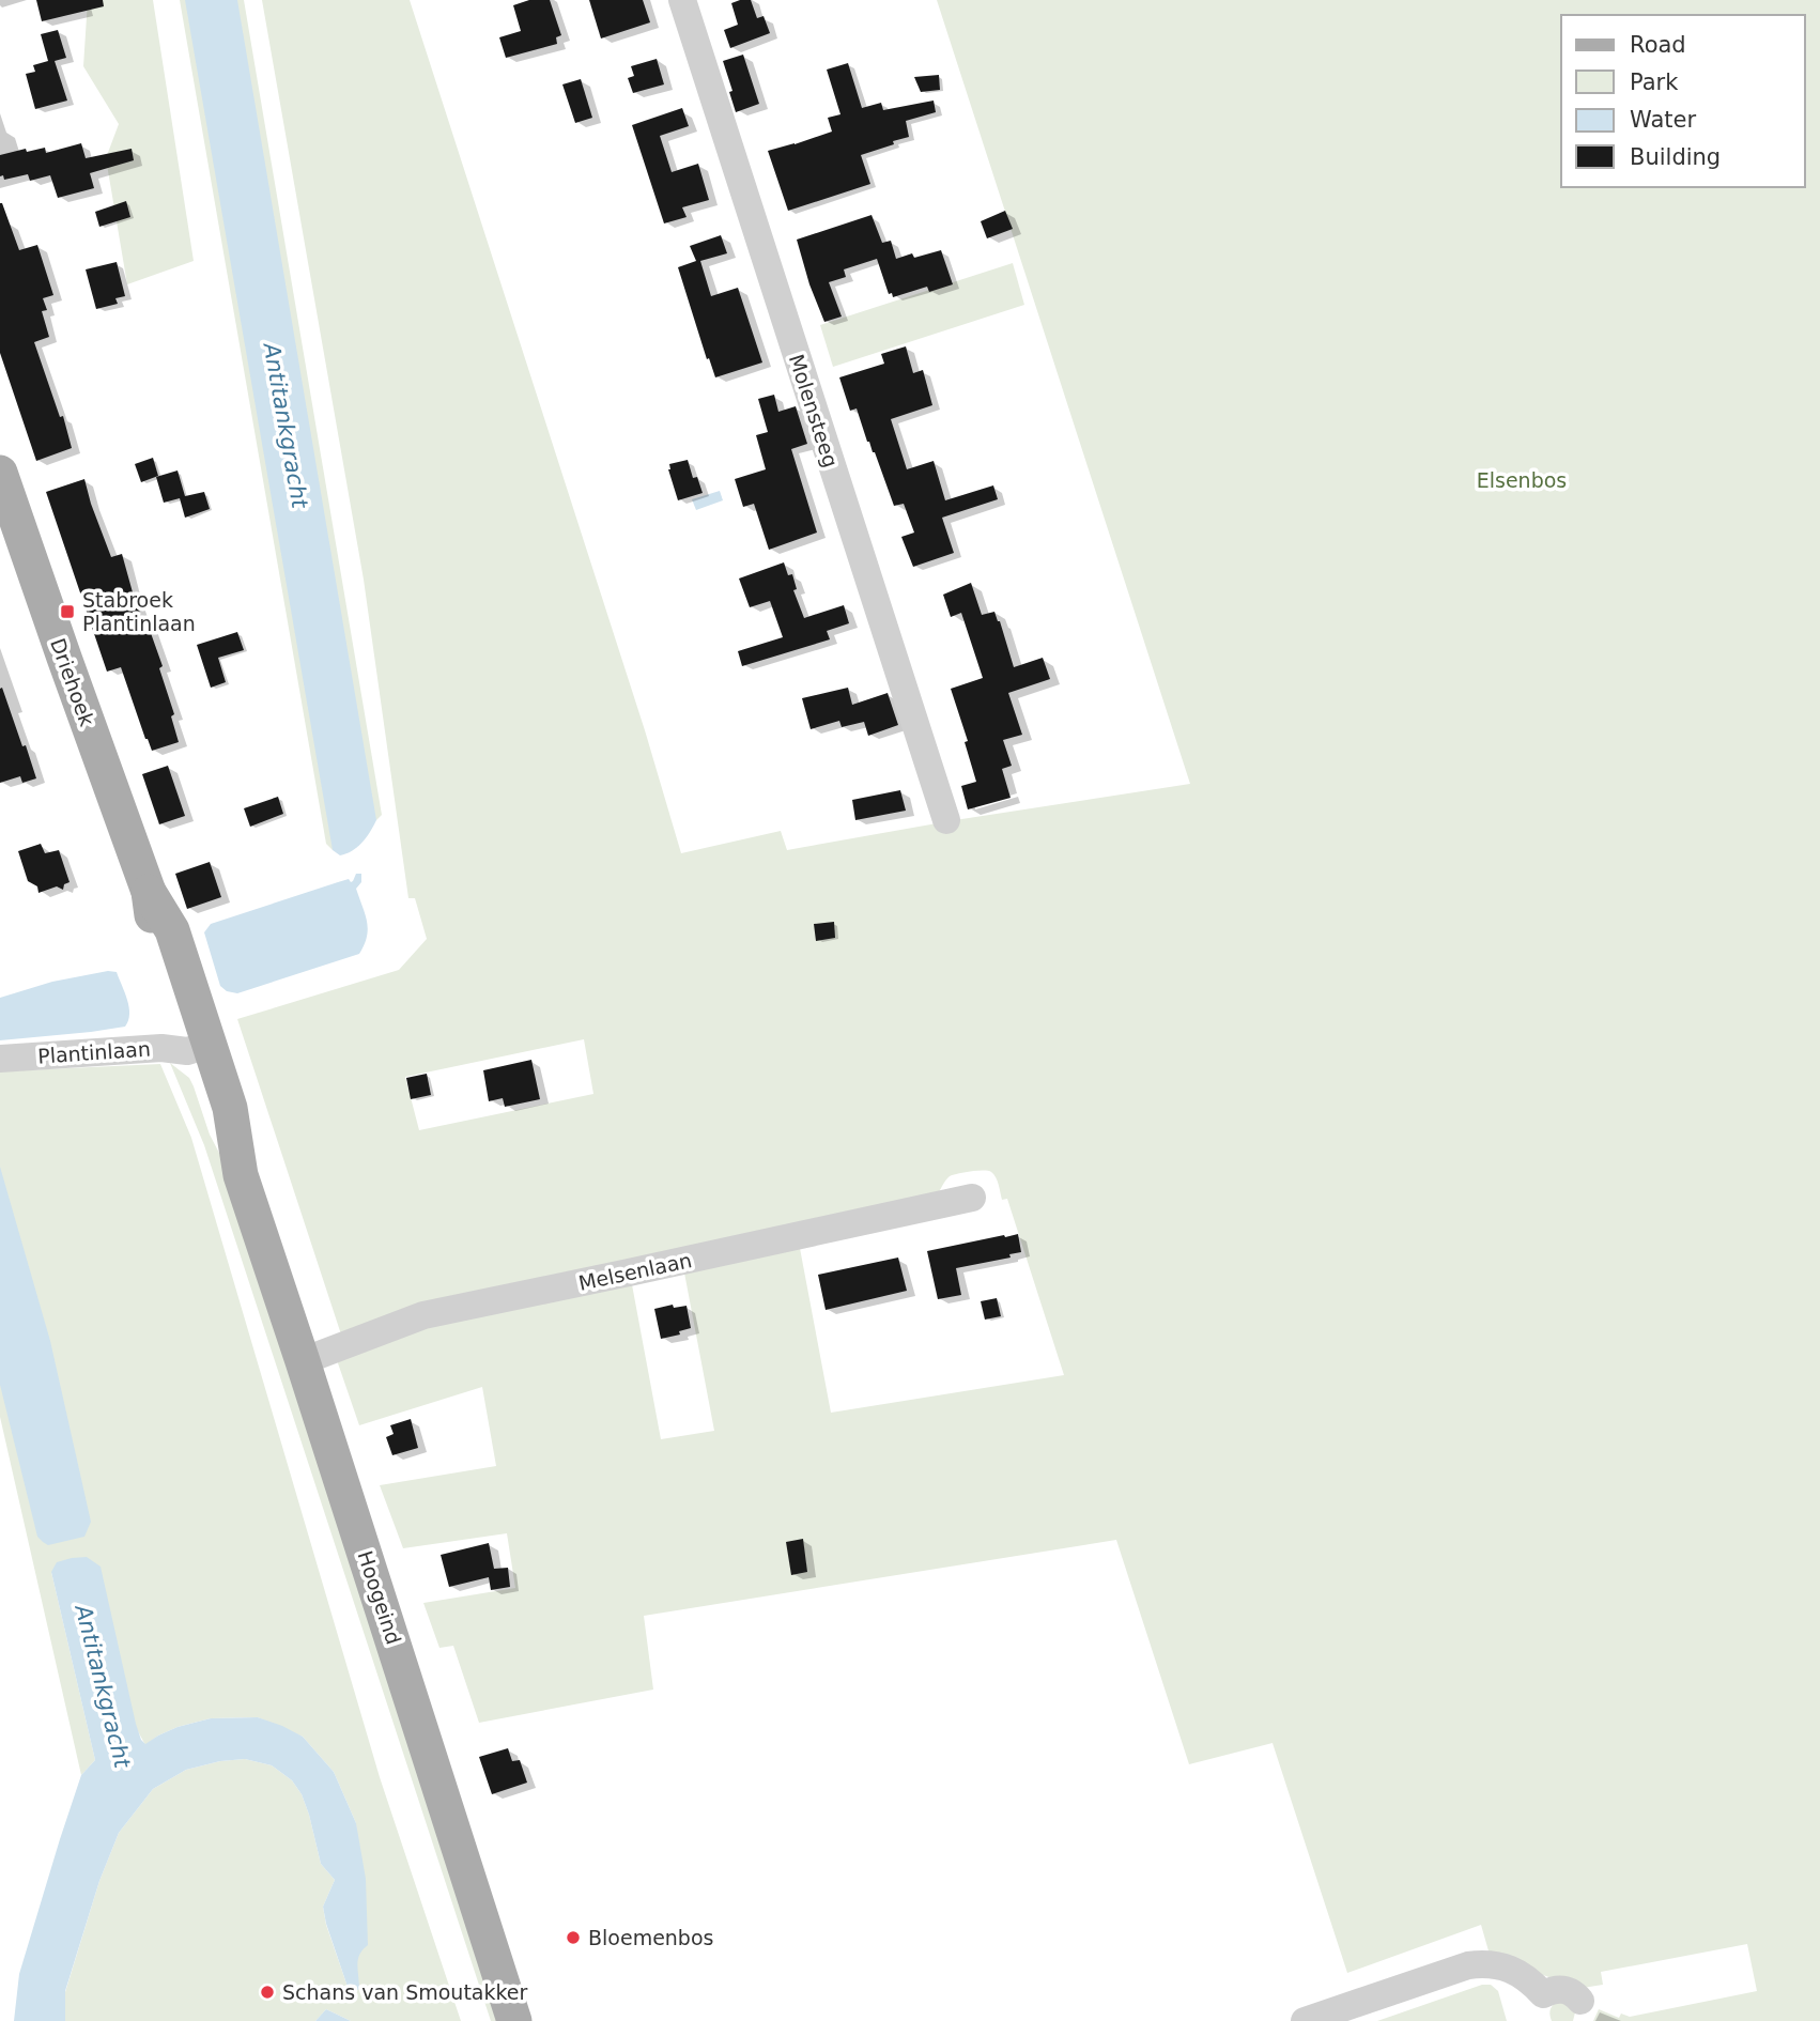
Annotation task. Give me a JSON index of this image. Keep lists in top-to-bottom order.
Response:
{
  "streets": {
    "main road": ["Driehoek", "Hoogeind"],
    "street": ["Molensteeg", "Plantinlaan", "Melsenlaan"]
  },
  "crossings": [
    ["Driehoek", "Plantinlaan"],
    ["Driehoek", "Hoogeind"],
    ["Plantinlaan", "Hoogeind"],
    ["Melsenlaan", "Hoogeind"]
  ],
  "water": ["Antitankgracht"],
  "parks": ["Elsenbos"],
  "places": {
    "transit": ["Stabroek Plantinlaan"],
    "other": ["Bloemenbos", "Schans van Smoutakker"]
  },
  "legend": [
    "Road",
    "Park",
    "Water",
    "Building"
  ]
}
